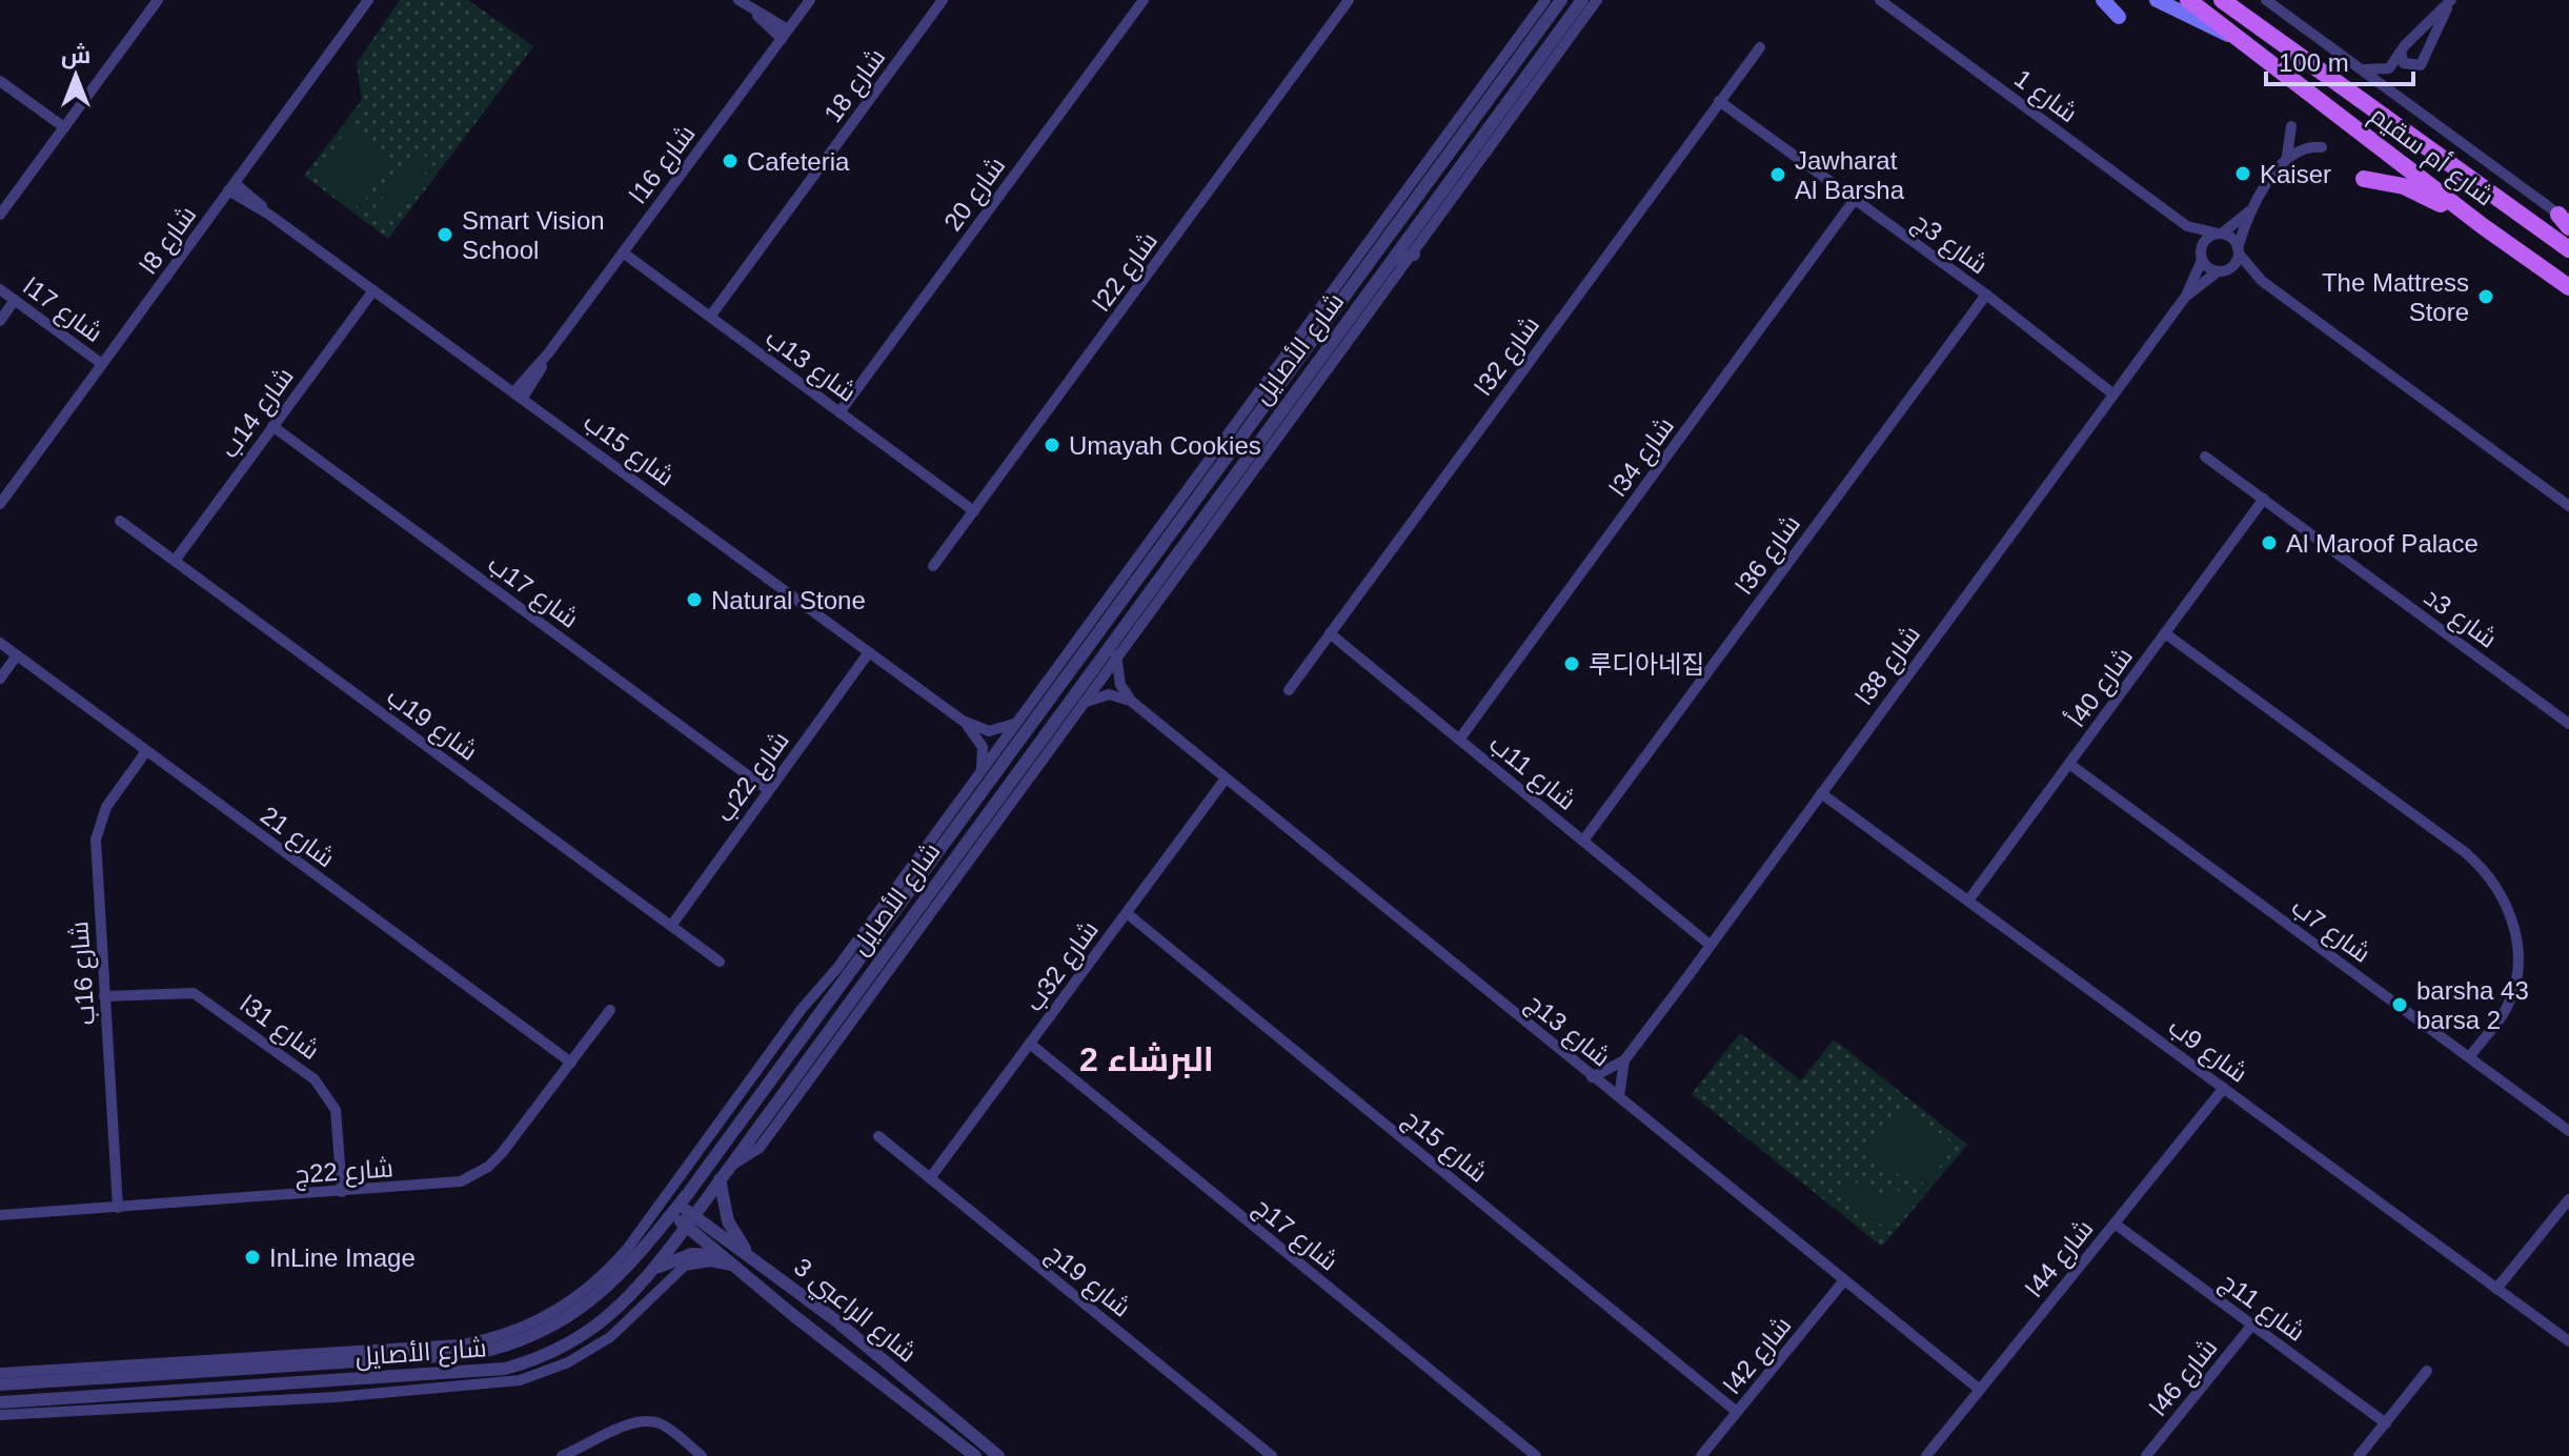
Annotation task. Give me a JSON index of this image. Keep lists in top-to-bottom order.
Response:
{
  "streets": {
    "main road": ["شارع أم سقيم"],
    "street": [
      "شارع 18",
      "شارع 1",
      "شارع 16ا",
      "شارع 20",
      "شارع 8ا",
      "شارع 3ج",
      "شارع 22ا",
      "شارع 17ا",
      "شارع الأصايل",
      "شارع 32ا",
      "شارع 13ب",
      "شارع 14ب",
      "شارع 15ب",
      "شارع 34ا",
      "شارع 36ا",
      "شارع 17ب",
      "شارع 3د",
      "شارع 38ا",
      "شارع 40أ",
      "شارع 19ب",
      "شارع 11ب",
      "شارع 22ب",
      "شارع 21",
      "شارع 7ب",
      "شارع 32ب",
      "شارع 16ب",
      "شارع 31ا",
      "شارع 13ج",
      "شارع 9ب",
      "شارع 15ج",
      "شارع 22ج",
      "شارع 17ج",
      "شارع 44ا",
      "شارع 19ج",
      "شارع 11ج",
      "شارع الراعبي 3",
      "شارع 42ا",
      "شارع 46ا"
    ]
  },
  "crossings": [
    ["شارع 18", "شارع 13ب"],
    ["شارع 1", "شارع 38ا"],
    ["شارع 16ا", "شارع 13ب"],
    ["شارع 16ا", "شارع 15ب"],
    ["شارع 20", "شارع 13ب"],
    ["شارع 8ا", "شارع 17ا"],
    ["شارع 8ا", "شارع 15ب"],
    ["شارع 3ج", "شارع 32ا"],
    ["شارع 3ج", "شارع 34ا"],
    ["شارع 3ج", "شارع 36ا"],
    ["شارع 3ج", "شارع 38ا"],
    ["شارع 22ا", "شارع 13ب"],
    ["شارع الأصايل", "شارع الراعبي 3"],
    ["شارع 32ا", "شارع 11ب"],
    ["شارع 14ب", "شارع 15ب"],
    ["شارع 14ب", "شارع 17ب"],
    ["شارع 14ب", "شارع 19ب"],
    ["شارع 15ب", "شارع 22ب"],
    ["شارع 34ا", "شارع 11ب"],
    ["شارع 36ا", "شارع 11ب"],
    ["شارع 17ب", "شارع 22ب"],
    ["شارع 3د", "شارع 40أ"],
    ["شارع 38ا", "شارع 11ب"],
    ["شارع 38ا", "شارع 13ج"],
    ["شارع 38ا", "شارع 9ب"],
    ["شارع 40أ", "شارع 7ب"],
    ["شارع 40أ", "شارع 9ب"],
    ["شارع 19ب", "شارع 22ب"],
    ["شارع 21", "شارع 16ب"],
    ["شارع 21", "شارع 22ج"],
    ["شارع 32ب", "شارع 13ج"],
    ["شارع 32ب", "شارع 15ج"],
    ["شارع 32ب", "شارع 17ج"],
    ["شارع 32ب", "شارع 19ج"],
    ["شارع 16ب", "شارع 31ا"],
    ["شارع 16ب", "شارع 22ج"],
    ["شارع 31ا", "شارع 22ج"],
    ["شارع 13ج", "شارع 44ا"],
    ["شارع 13ج", "شارع 42ا"],
    ["شارع 9ب", "شارع 44ا"],
    ["شارع 15ج", "شارع 42ا"],
    ["شارع 44ا", "شارع 11ج"],
    ["شارع 11ج", "شارع 46ا"]
  ],
  "districts": ["البرشاء 2"],
  "places": [
    "Cafeteria",
    "Kaiser",
    "Jawharat Al Barsha",
    "Smart Vision School",
    "The Mattress Store",
    "Umayah Cookies",
    "Al Maroof Palace",
    "Natural Stone",
    "루디아네집",
    "barsha 43 barsa 2",
    "InLine Image"
  ],
  "scale_bar": "100 m",
  "north": "top"
}
